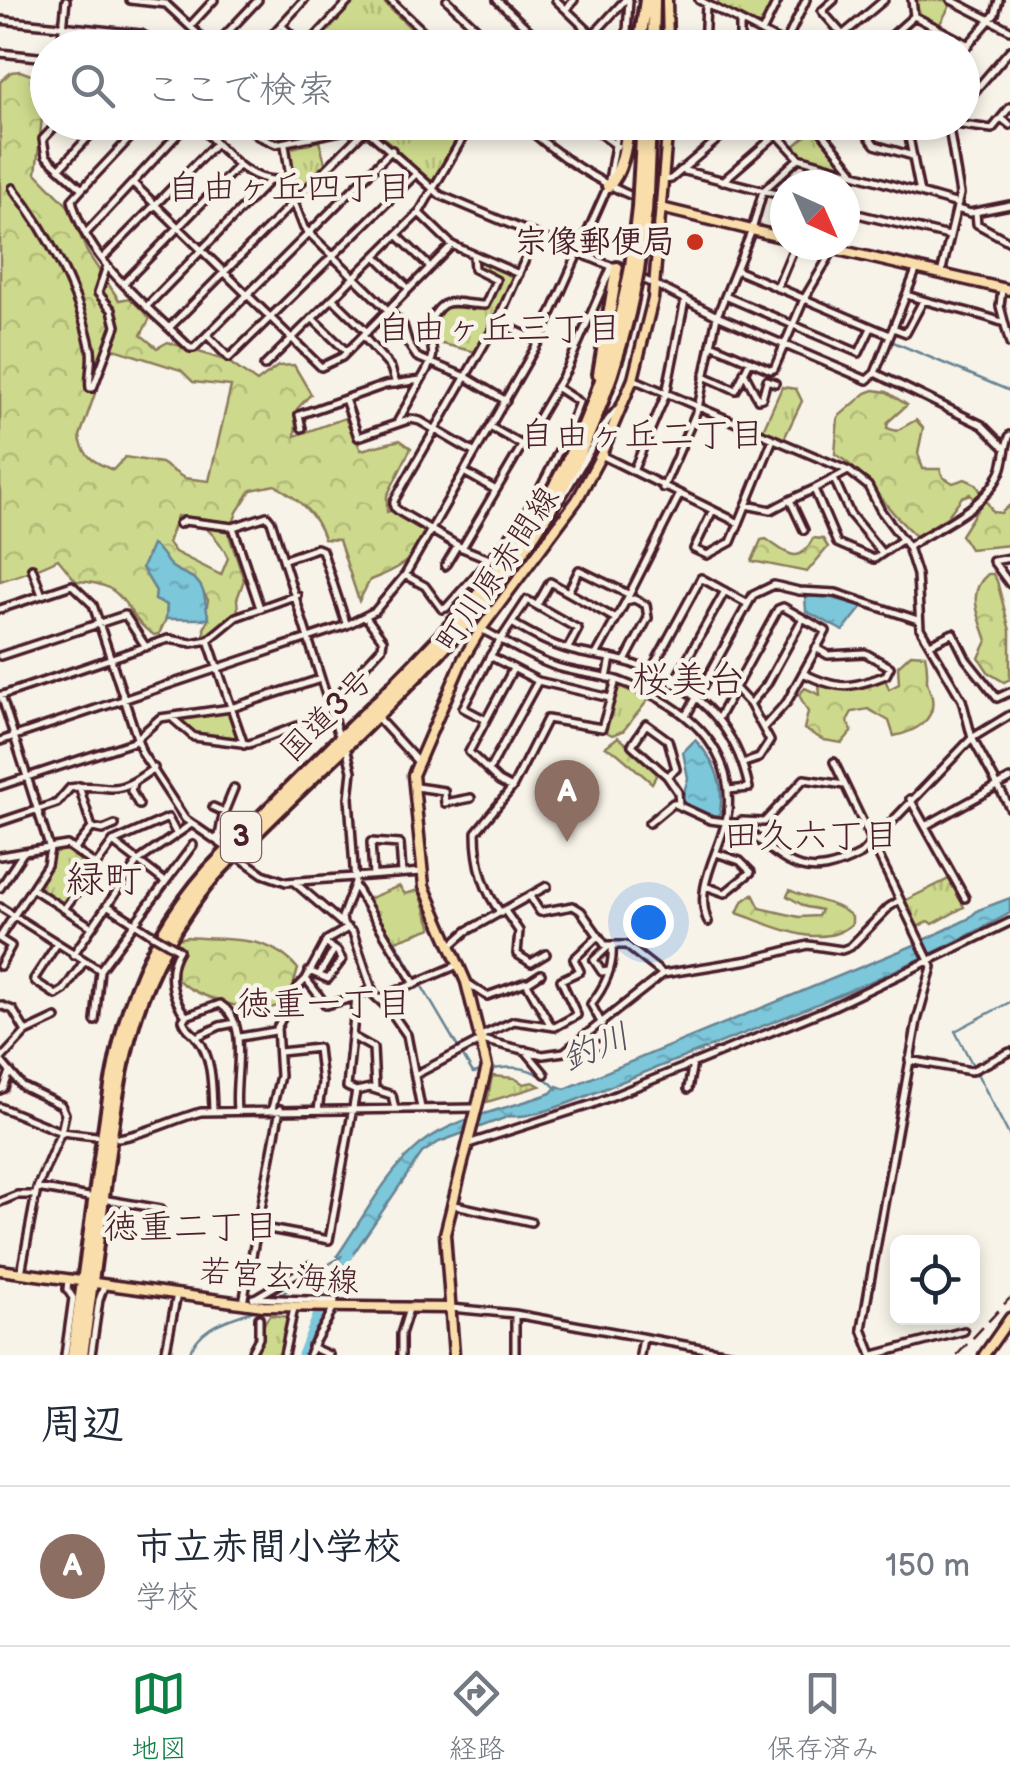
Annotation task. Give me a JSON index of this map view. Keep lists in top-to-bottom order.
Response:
{
  "streets": {
    "highway": ["国道3号", "3"],
    "main road": ["町川原赤間線", "若宮玄海線"]
  },
  "crossings": [
    ["町川原赤間線", "若宮玄海線"],
    ["国道3号", "若宮玄海線"]
  ],
  "districts": [
    "自由ヶ丘四丁目",
    "自由ヶ丘三丁目",
    "自由ヶ丘二丁目",
    "桜美台",
    "田久六丁目",
    "緑町",
    "徳重一丁目",
    "徳重二丁目"
  ],
  "water": ["釣川"],
  "places": ["宗像郵便局"],
  "north": "bottom right",
  "page": {
    "search": "ここで検索",
    "pins": "A",
    "heading": "周辺",
    "list": [
      {
        "mark": "A",
        "name": "市立赤間小学校",
        "note": "学校",
        "value": "150 m"
      }
    ],
    "nav": ["地図", "経路", "保存済み"]
  }
}
